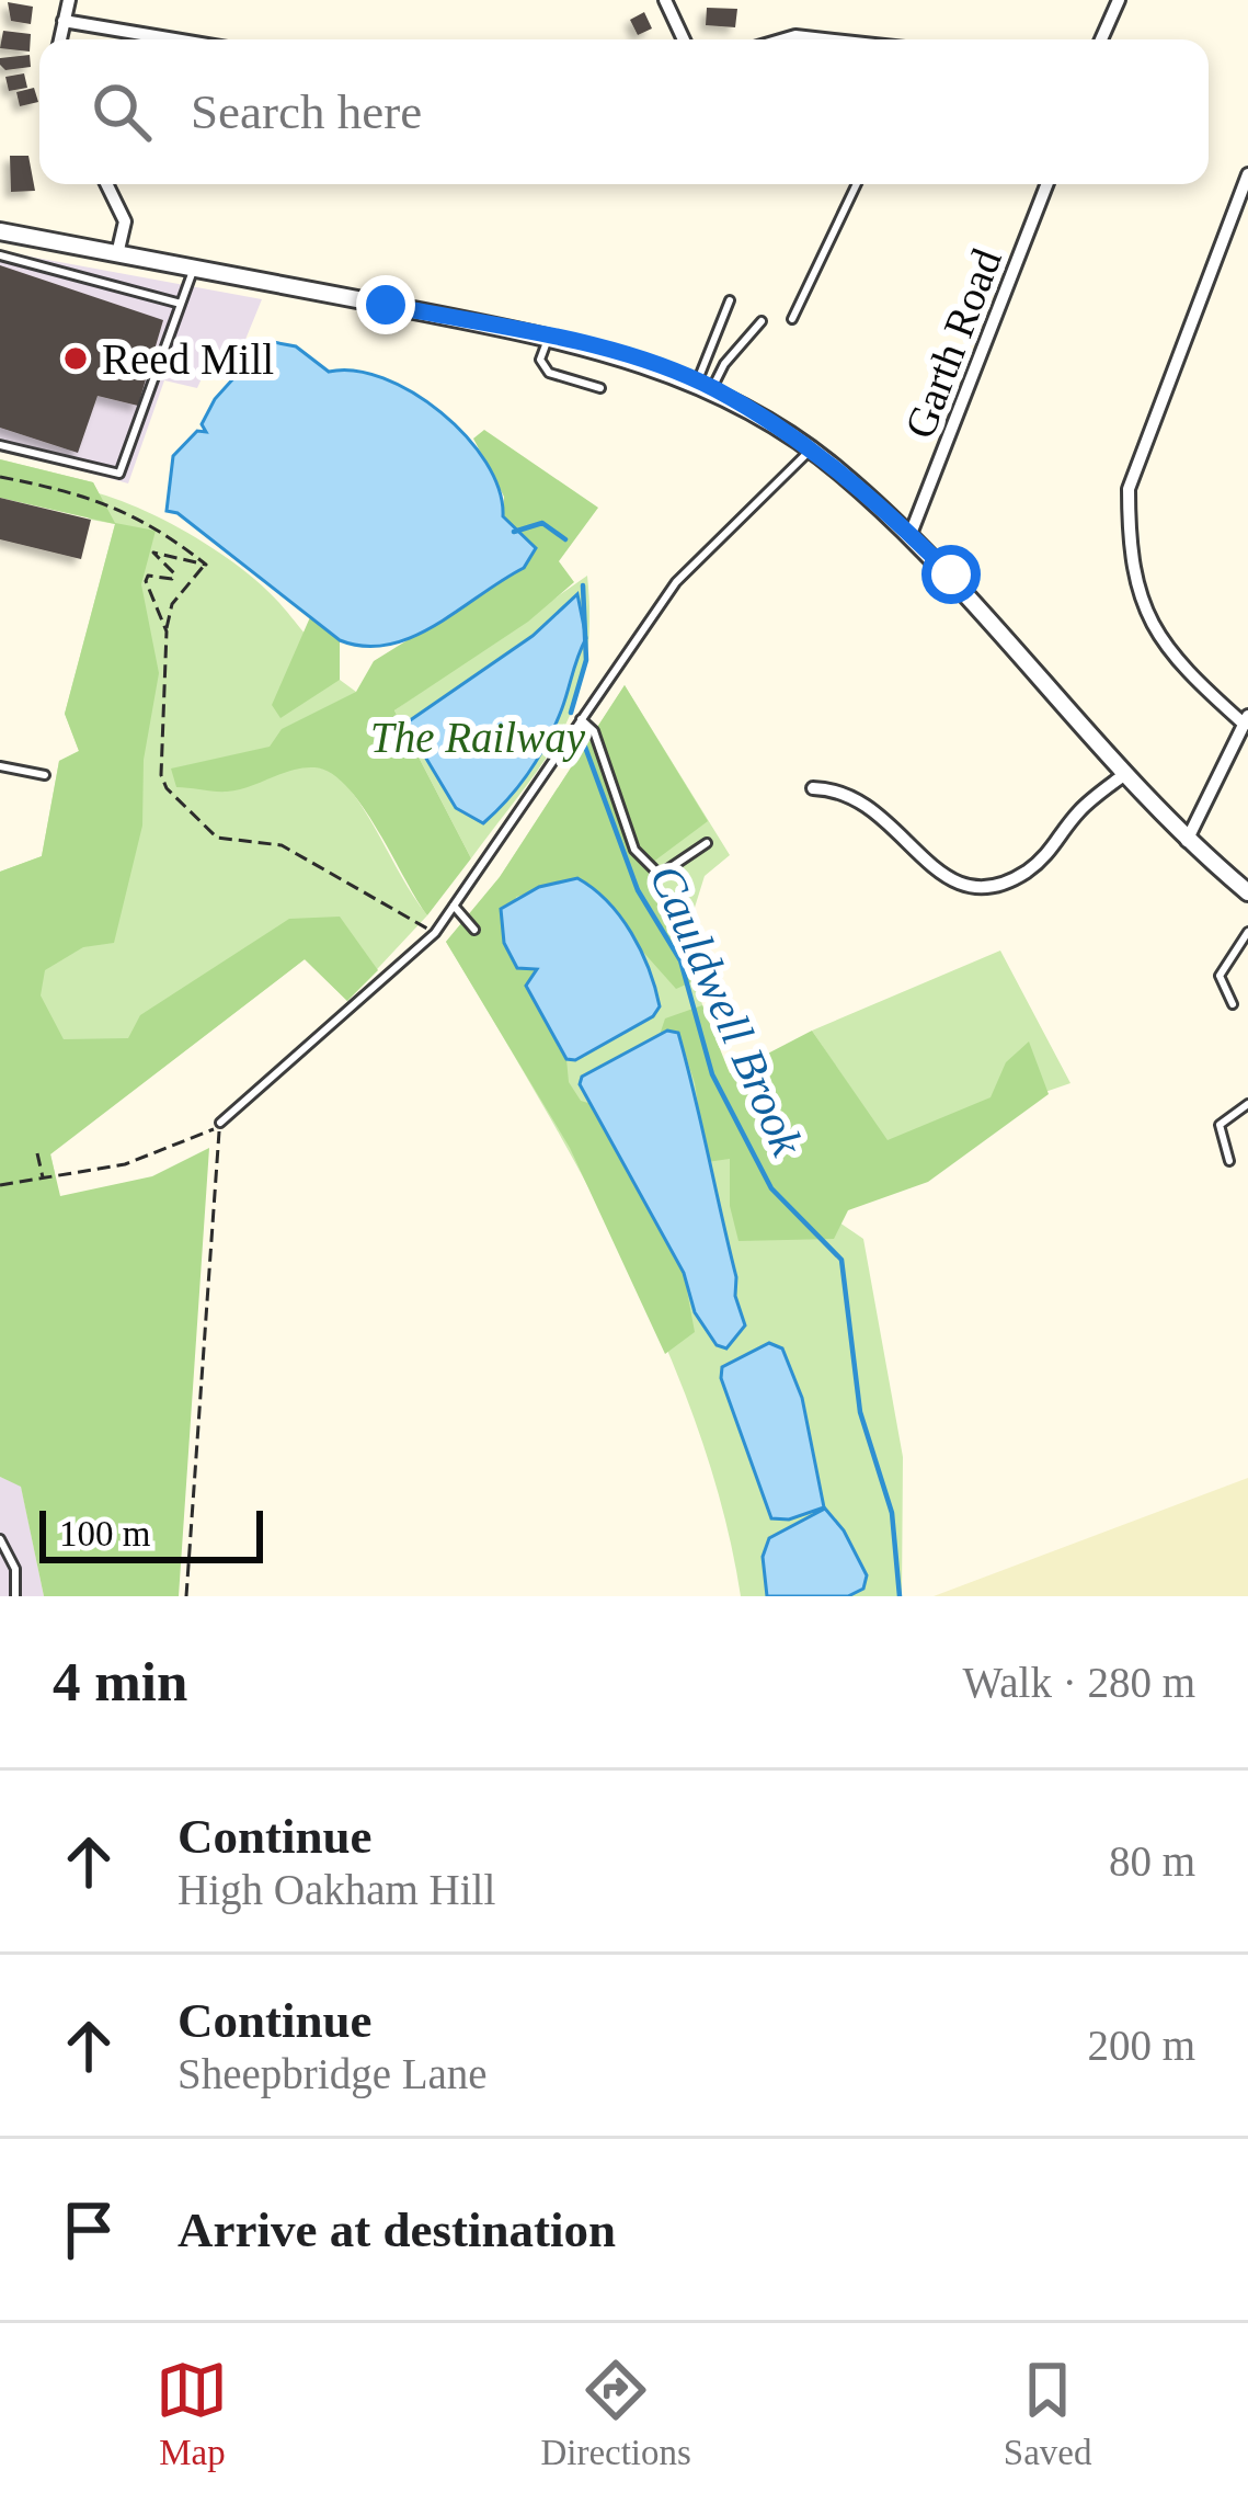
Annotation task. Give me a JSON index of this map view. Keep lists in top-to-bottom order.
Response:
{
  "streets": {
    "street": ["Garth Road"]
  },
  "water": ["Cauldwell Brook"],
  "parks": ["The Railway"],
  "places": ["Reed Mill"],
  "scale_bar": "100 m",
  "page": {
    "search": "Search here",
    "scale": "100 m",
    "heading": ["4 min", "Walk · 280 m"],
    "list": [
      ["Continue", "High Oakham Hill", "80 m"],
      ["Continue", "Sheepbridge Lane", "200 m"],
      "Arrive at destination"
    ],
    "nav": ["Map", "Directions", "Saved"]
  }
}
